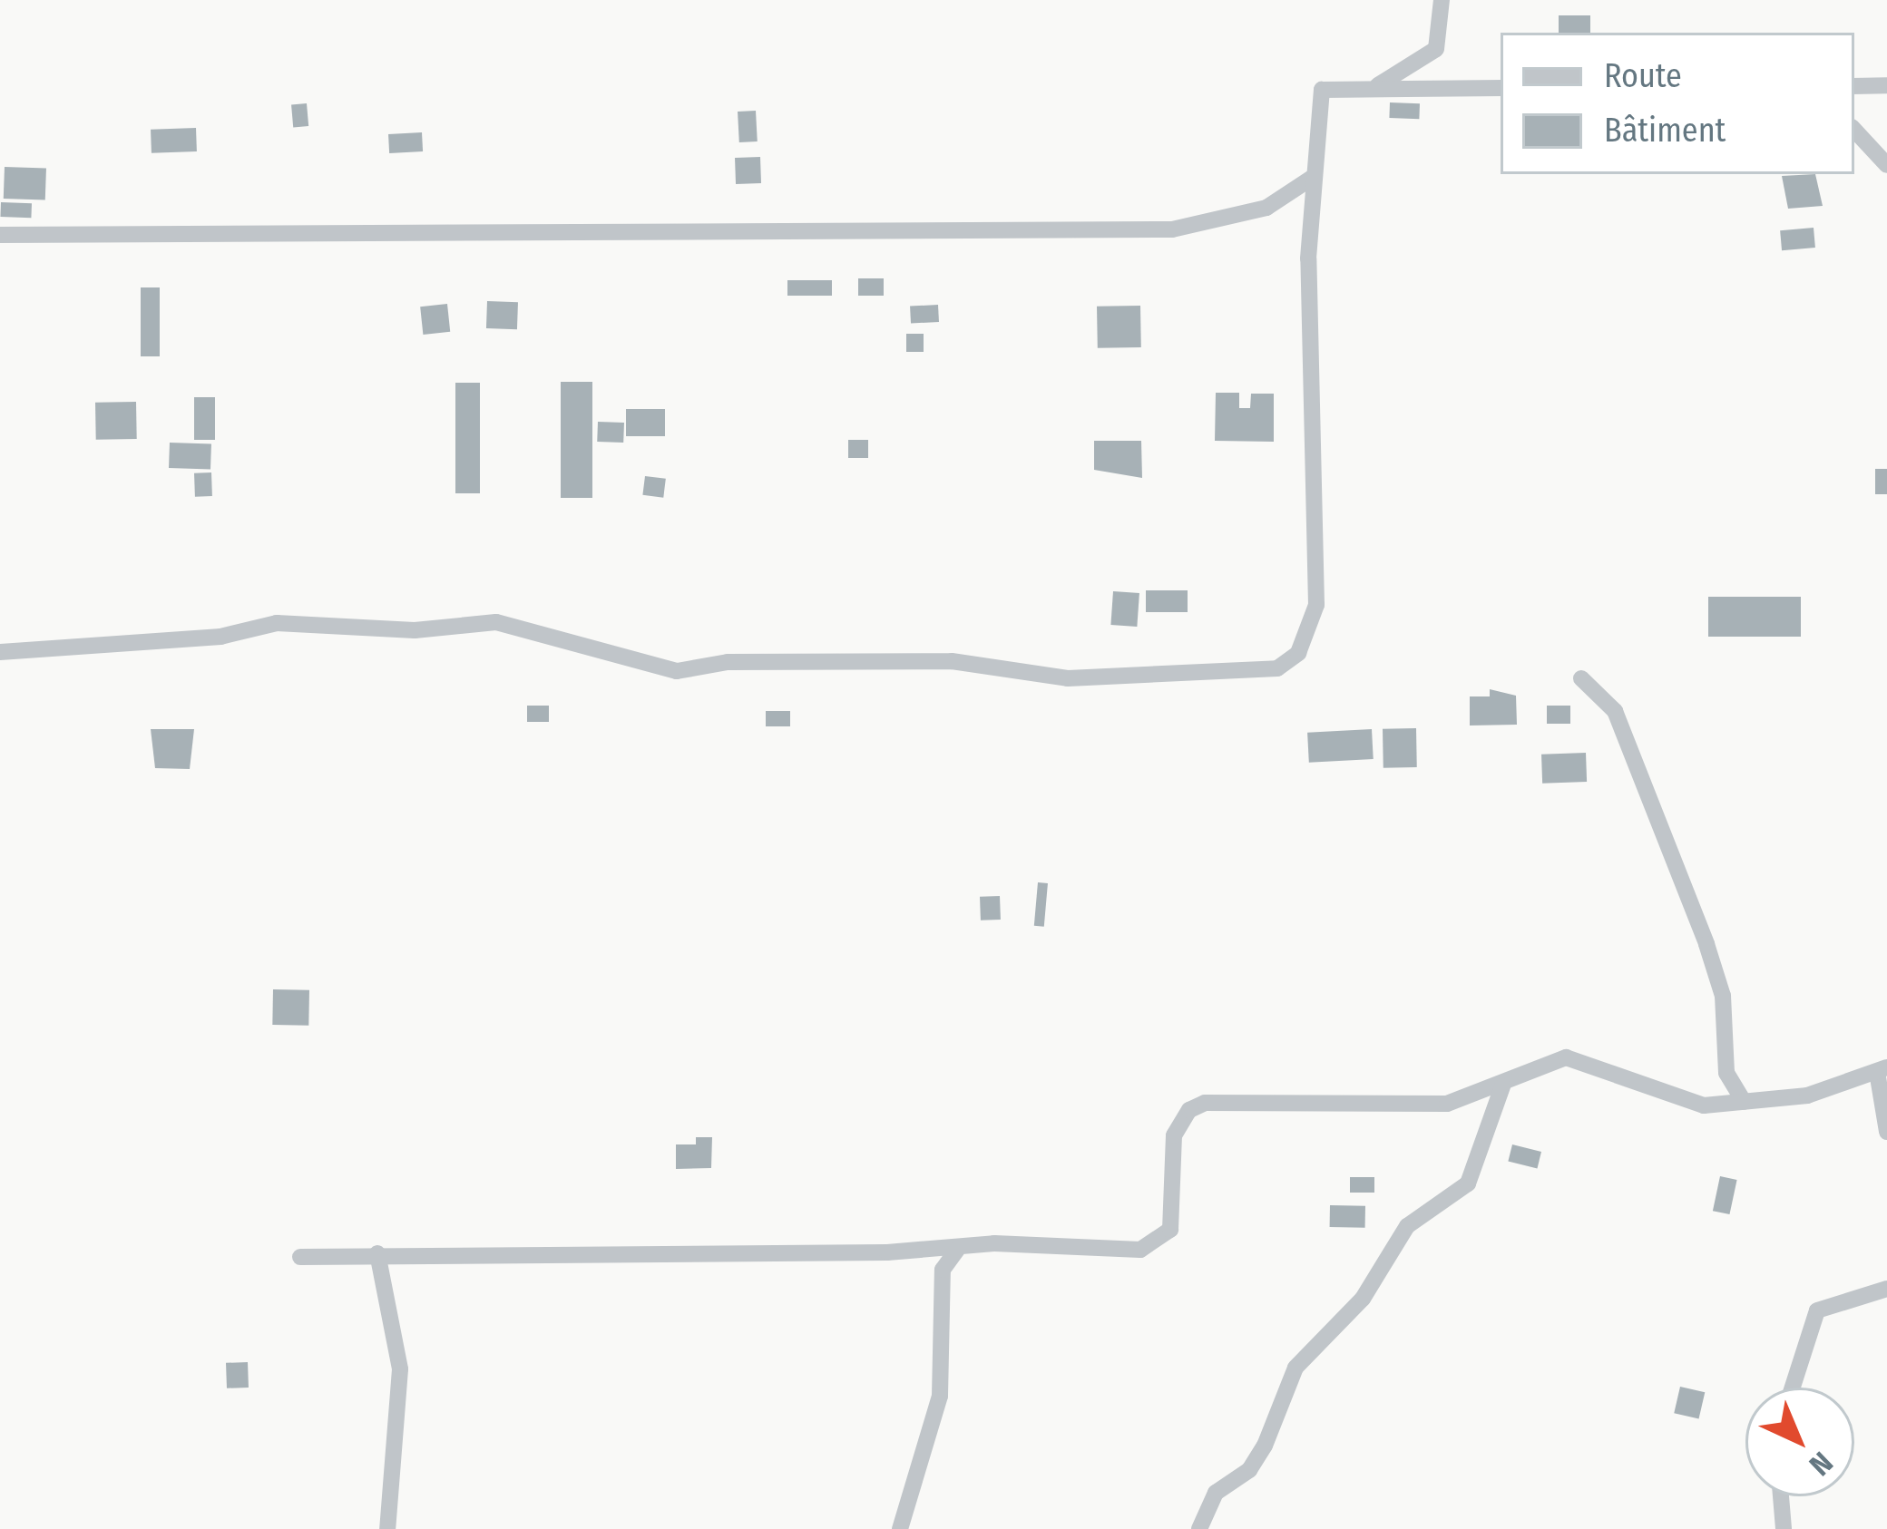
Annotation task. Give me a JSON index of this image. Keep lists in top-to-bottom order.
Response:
{
  "legend": ["Route", "Bâtiment"],
  "north": "bottom right"
}
